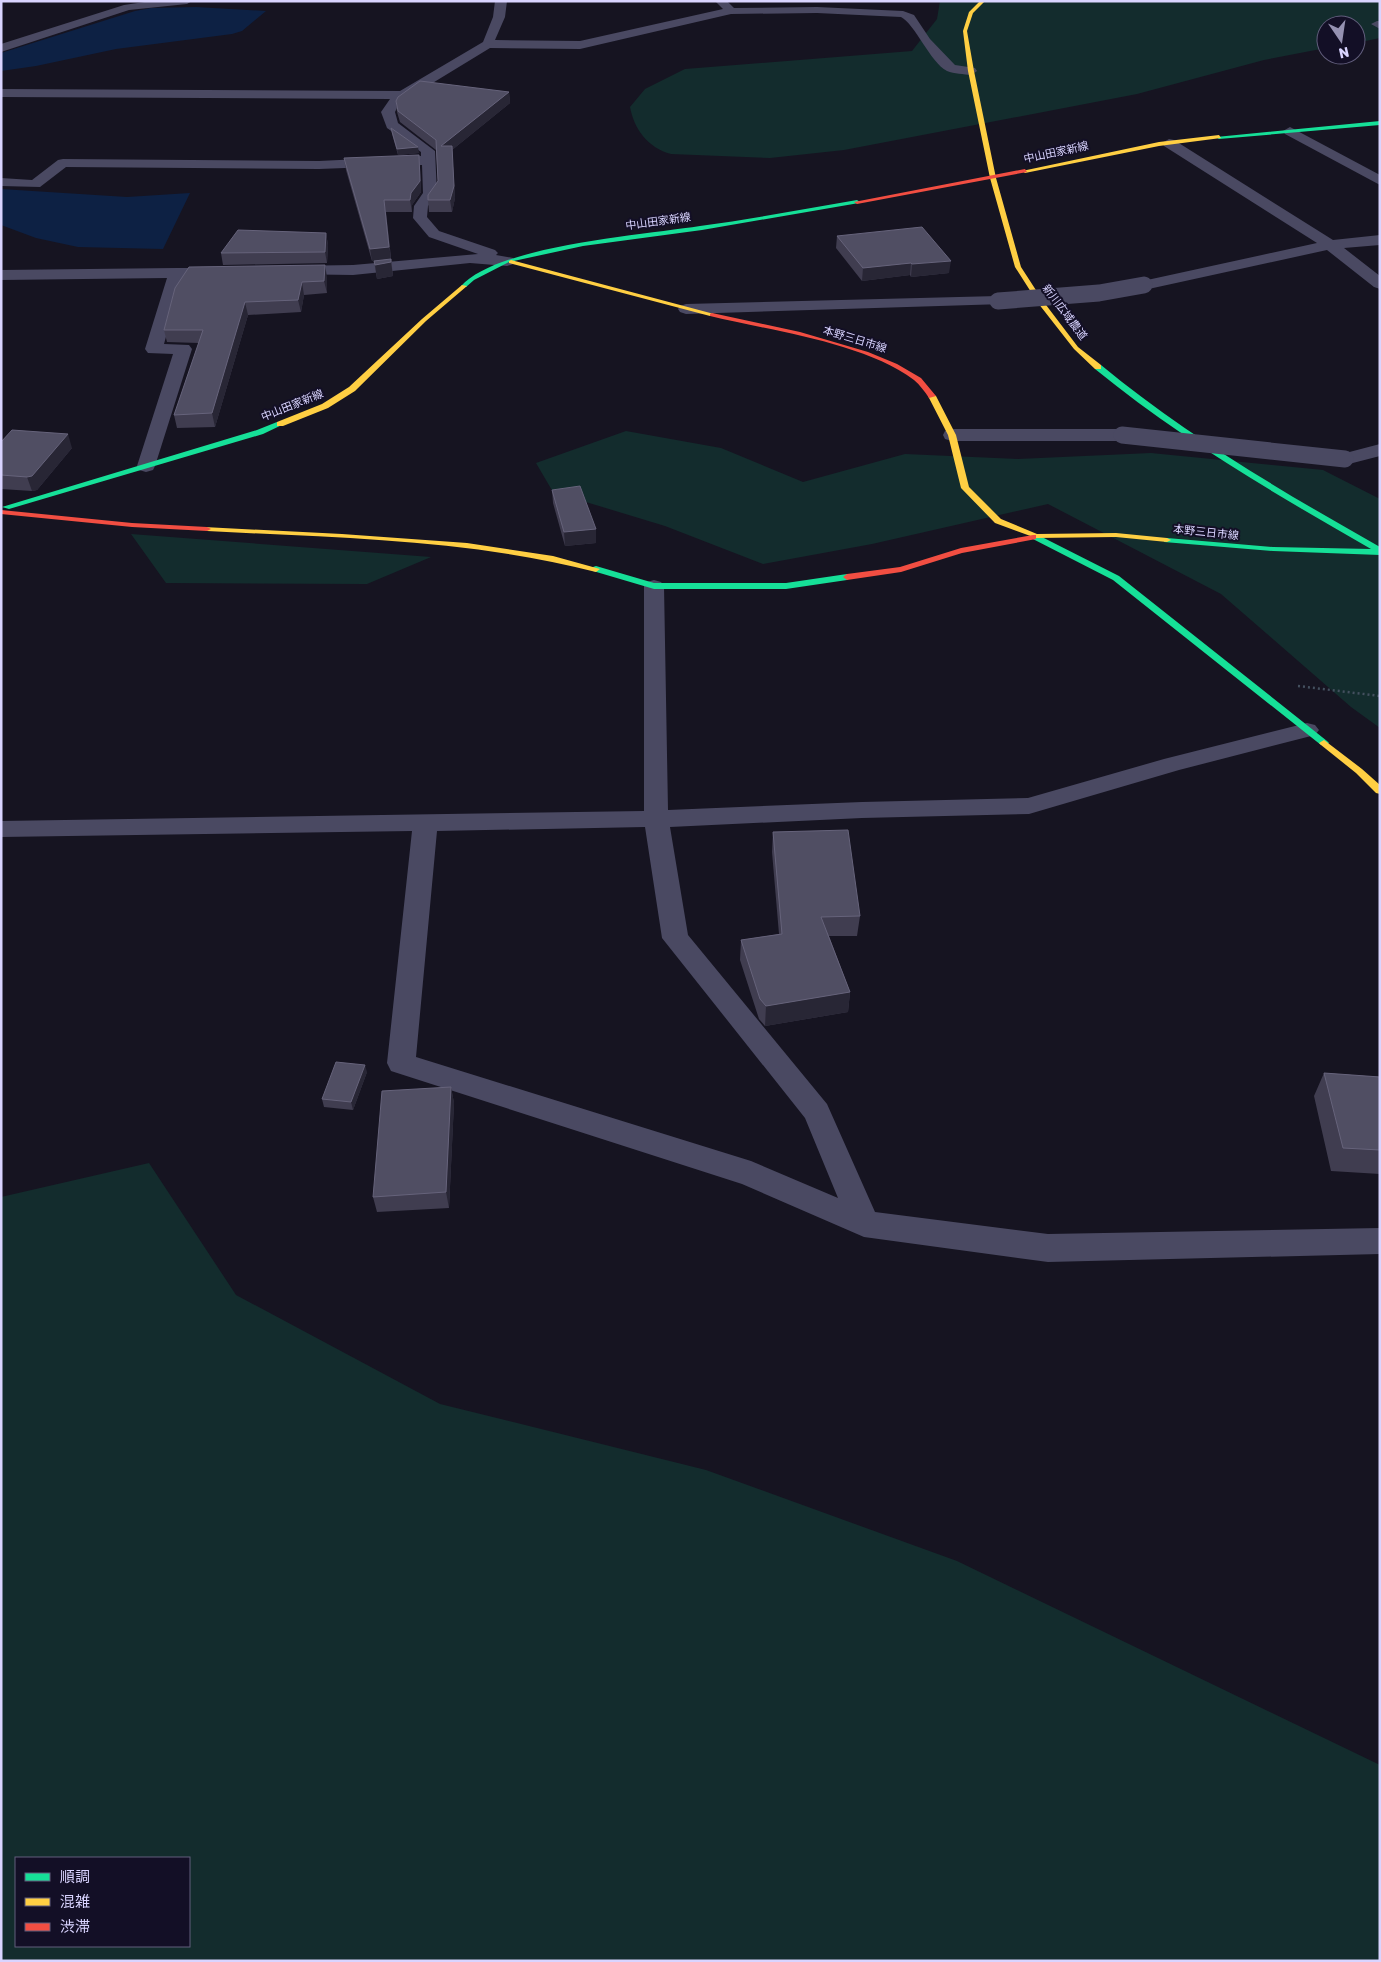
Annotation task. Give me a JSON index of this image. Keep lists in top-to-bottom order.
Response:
{
  "streets": {
    "main road": ["中山田家新線", "新川広域農道", "本野三日市線"]
  },
  "crossings": [
    ["中山田家新線", "新川広域農道"],
    ["中山田家新線", "本野三日市線"],
    ["新川広域農道", "本野三日市線"]
  ],
  "legend": ["順調", "混雑", "渋滞"],
  "north": "bottom"
}
